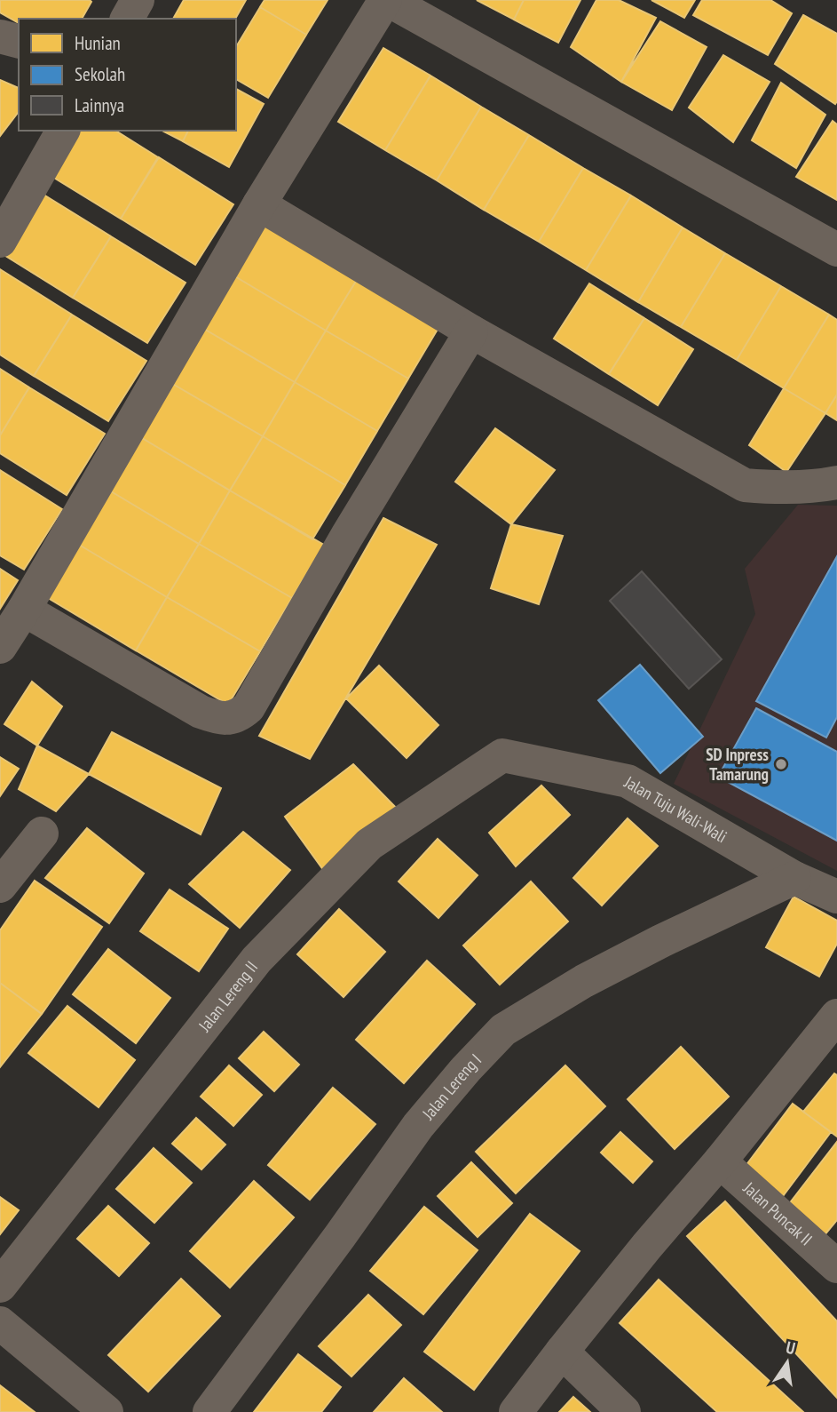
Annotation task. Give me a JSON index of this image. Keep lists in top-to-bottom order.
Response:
{
  "streets": {
    "street": [
      "Jalan Tuju Wali-Wali",
      "Jalan Lereng II",
      "Jalan Lereng I",
      "Jalan Puncak II"
    ]
  },
  "crossings": [
    ["Jalan Tuju Wali-Wali", "Jalan Lereng II"],
    ["Jalan Tuju Wali-Wali", "Jalan Lereng I"]
  ],
  "places": ["SD Inpress Tamarung"],
  "legend": ["Hunian", "Sekolah", "Lainnya"],
  "north": "top"
}
